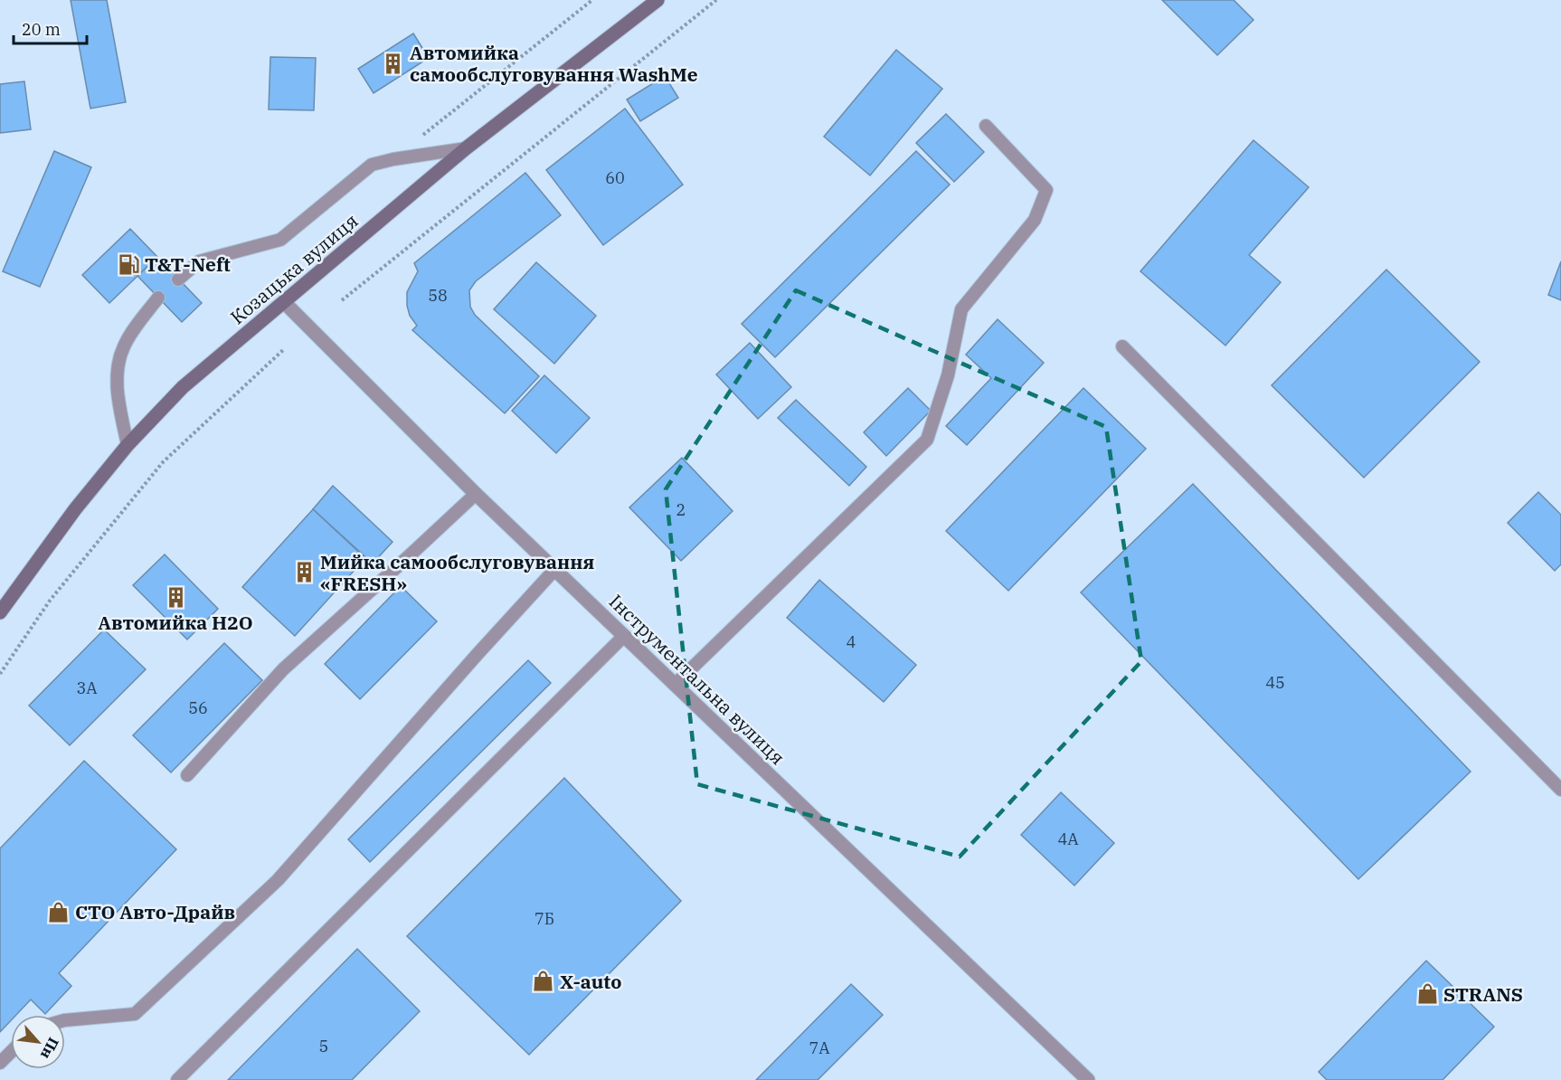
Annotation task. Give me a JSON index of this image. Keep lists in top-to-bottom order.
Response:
{
  "streets": {
    "main road": ["Козацька вулиця"],
    "street": ["Інструментальна вулиця"]
  },
  "crossings": [
    ["Козацька вулиця", "Інструментальна вулиця"]
  ],
  "places": {
    "building": ["Автомийка самообслуговування WashMe", "Мийка самообслуговування «FRESH»", "Автомийка H2O"],
    "fuel station": ["T&T-Neft"],
    "shop": ["СТО Авто-Драйв", "X-auto", "STRANS"]
  },
  "house_numbers": [
    "60",
    "58",
    "2",
    "4",
    "45",
    "3А",
    "56",
    "4А",
    "7Б",
    "5",
    "7А"
  ],
  "scale_bar": "20 m",
  "north": "bottom right"
}
